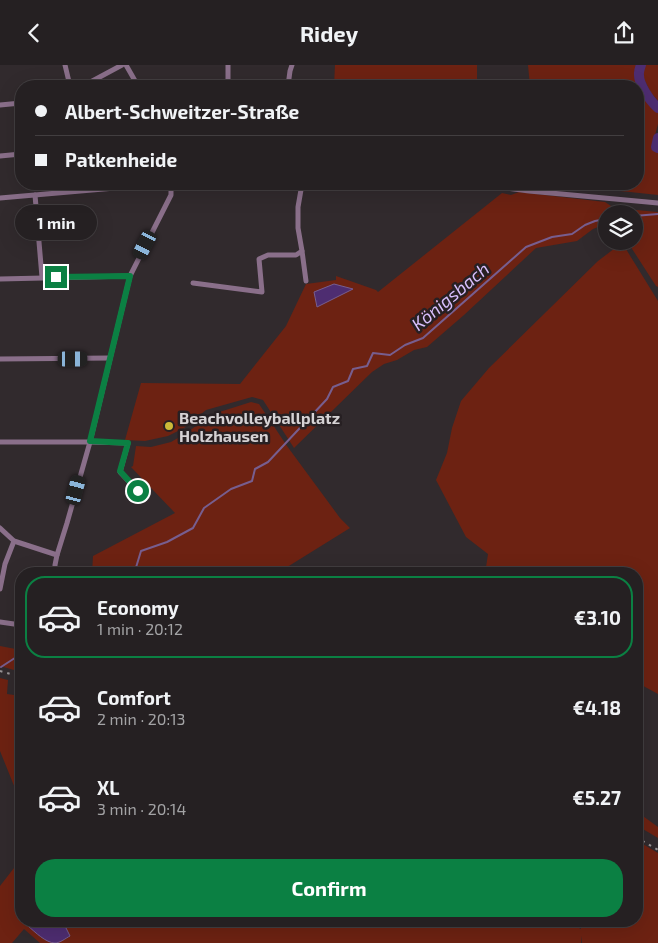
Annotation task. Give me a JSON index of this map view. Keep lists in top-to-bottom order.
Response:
{
  "water": ["Königsbach"],
  "places": ["Beachvolleyballplatz Holzhausen"],
  "page": {
    "header": "Ridey",
    "banner": ["Albert-Schweitzer-Straße", "Patkenheide"],
    "bubble": "1 min",
    "list": [
      {
        "name": "Economy",
        "note": "1 min · 20:12",
        "value": "€3.10"
      },
      {
        "name": "Comfort",
        "note": "2 min · 20:13",
        "value": "€4.18"
      },
      {
        "name": "XL",
        "note": "3 min · 20:14",
        "value": "€5.27"
      }
    ],
    "buttons": "Confirm"
  }
}
